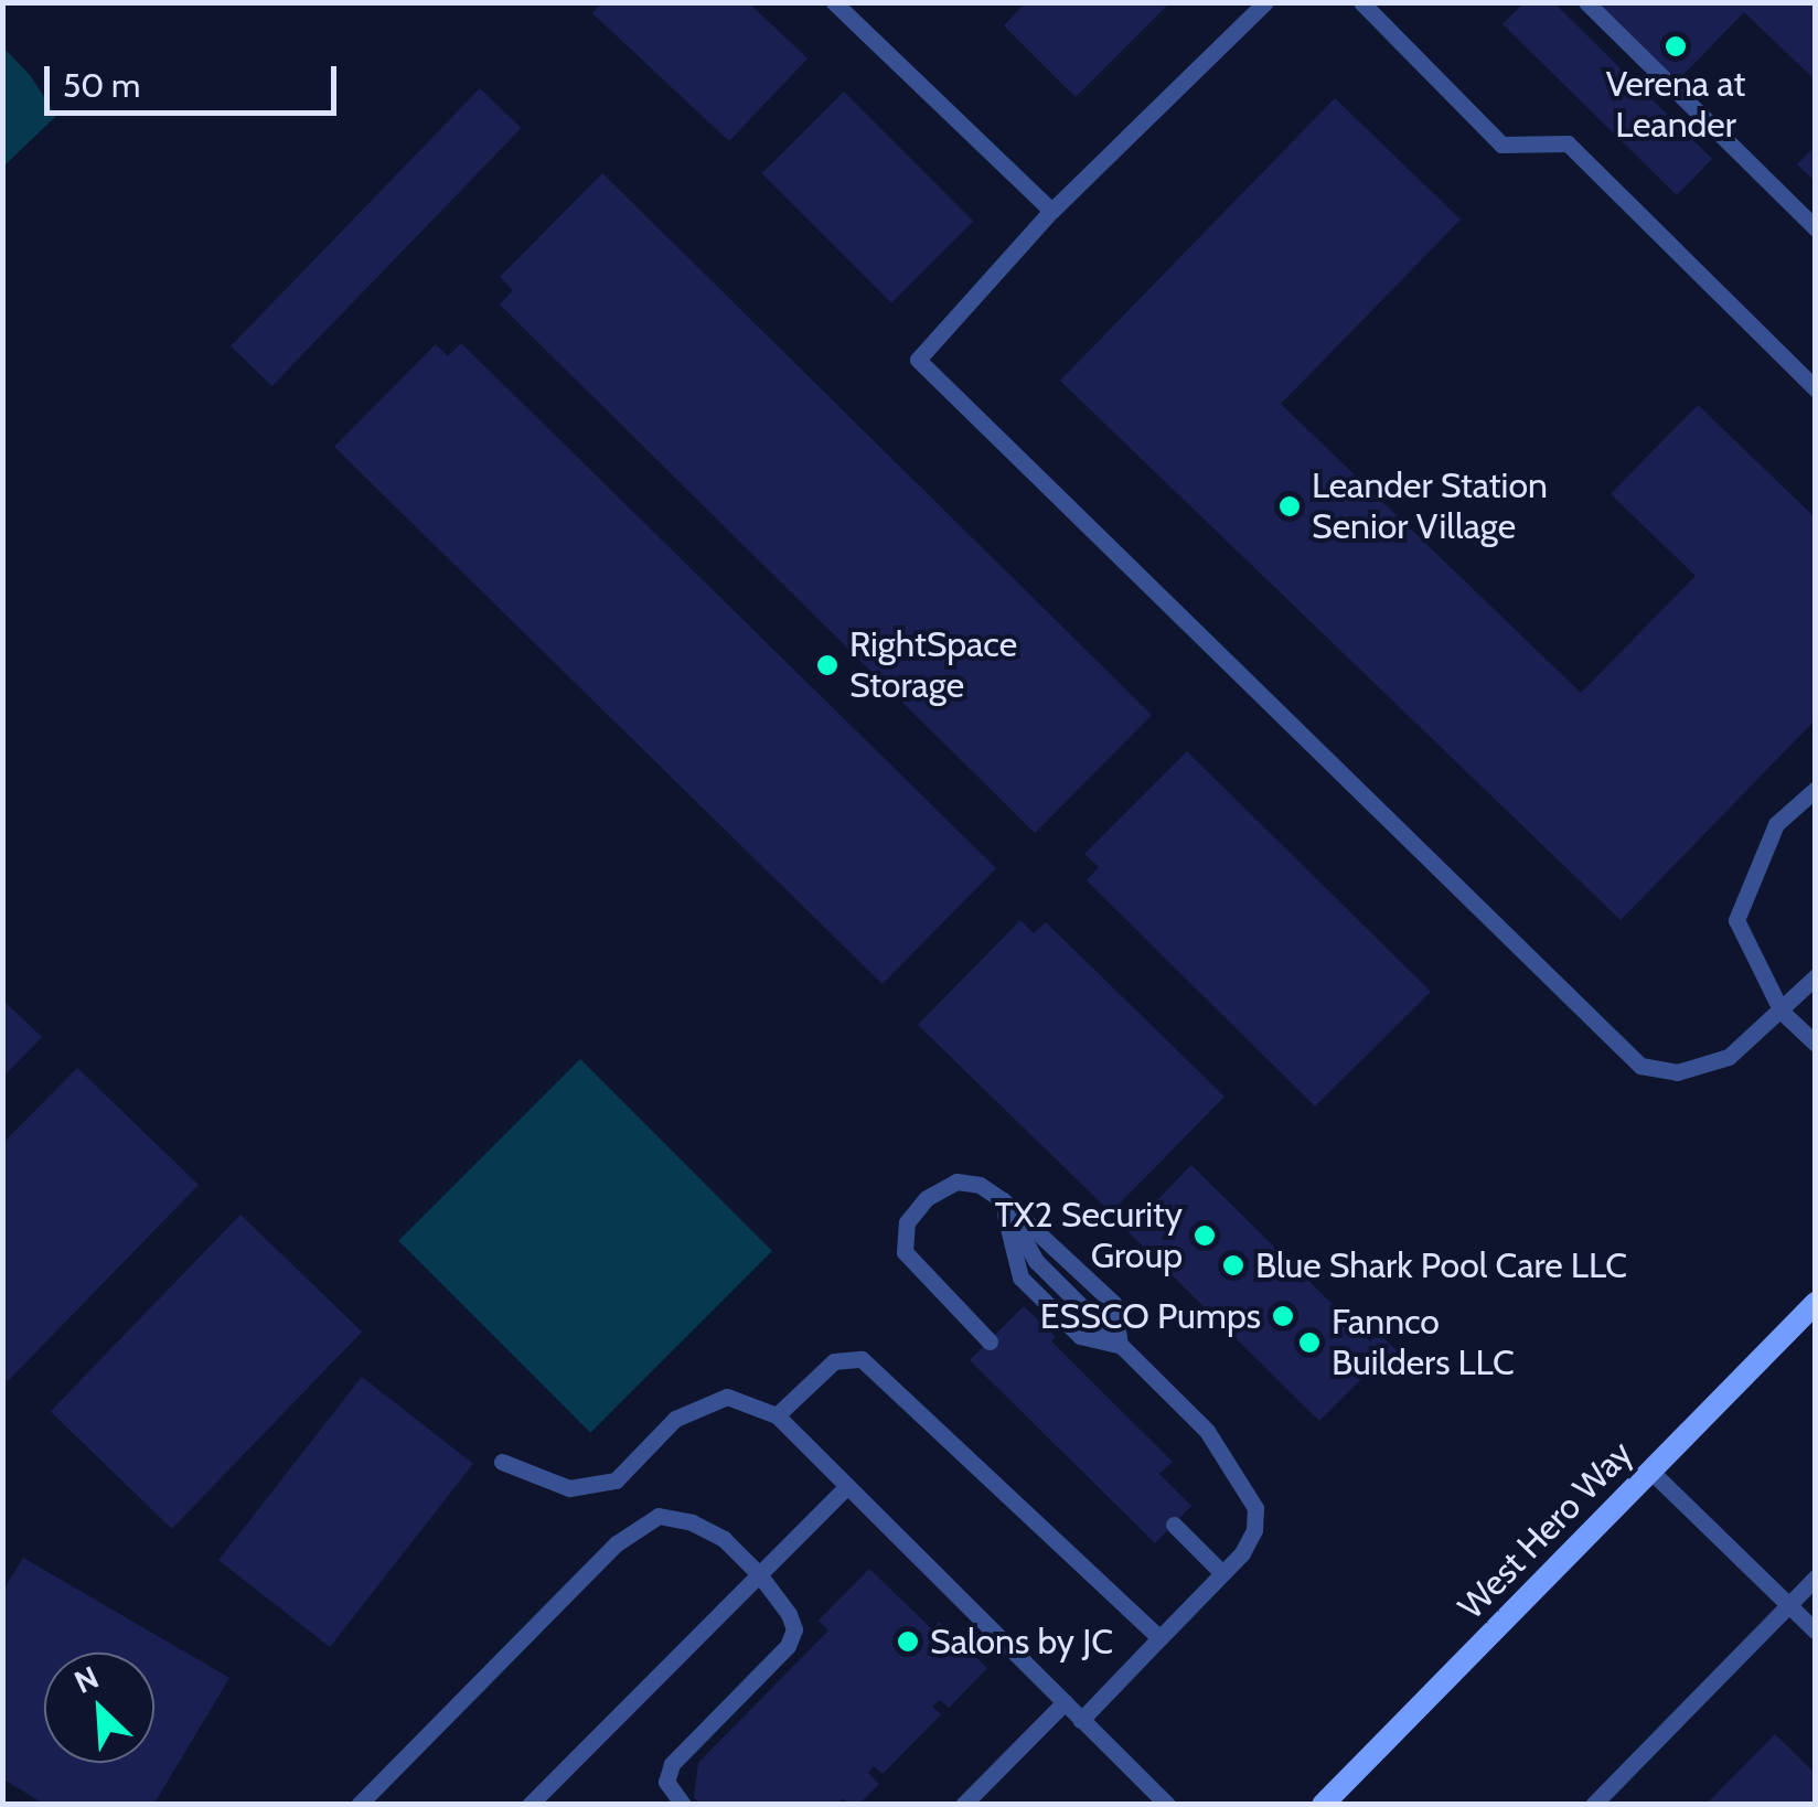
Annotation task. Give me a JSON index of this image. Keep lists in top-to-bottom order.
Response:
{
  "streets": {
    "main road": ["West Hero Way"]
  },
  "places": [
    "Verena at Leander",
    "Leander Station Senior Village",
    "RightSpace Storage",
    "TX2 Security Group",
    "Blue Shark Pool Care LLC",
    "ESSCO Pumps",
    "Fannco Builders LLC",
    "Salons by JC"
  ],
  "scale_bar": "50 m",
  "north": "top left"
}
